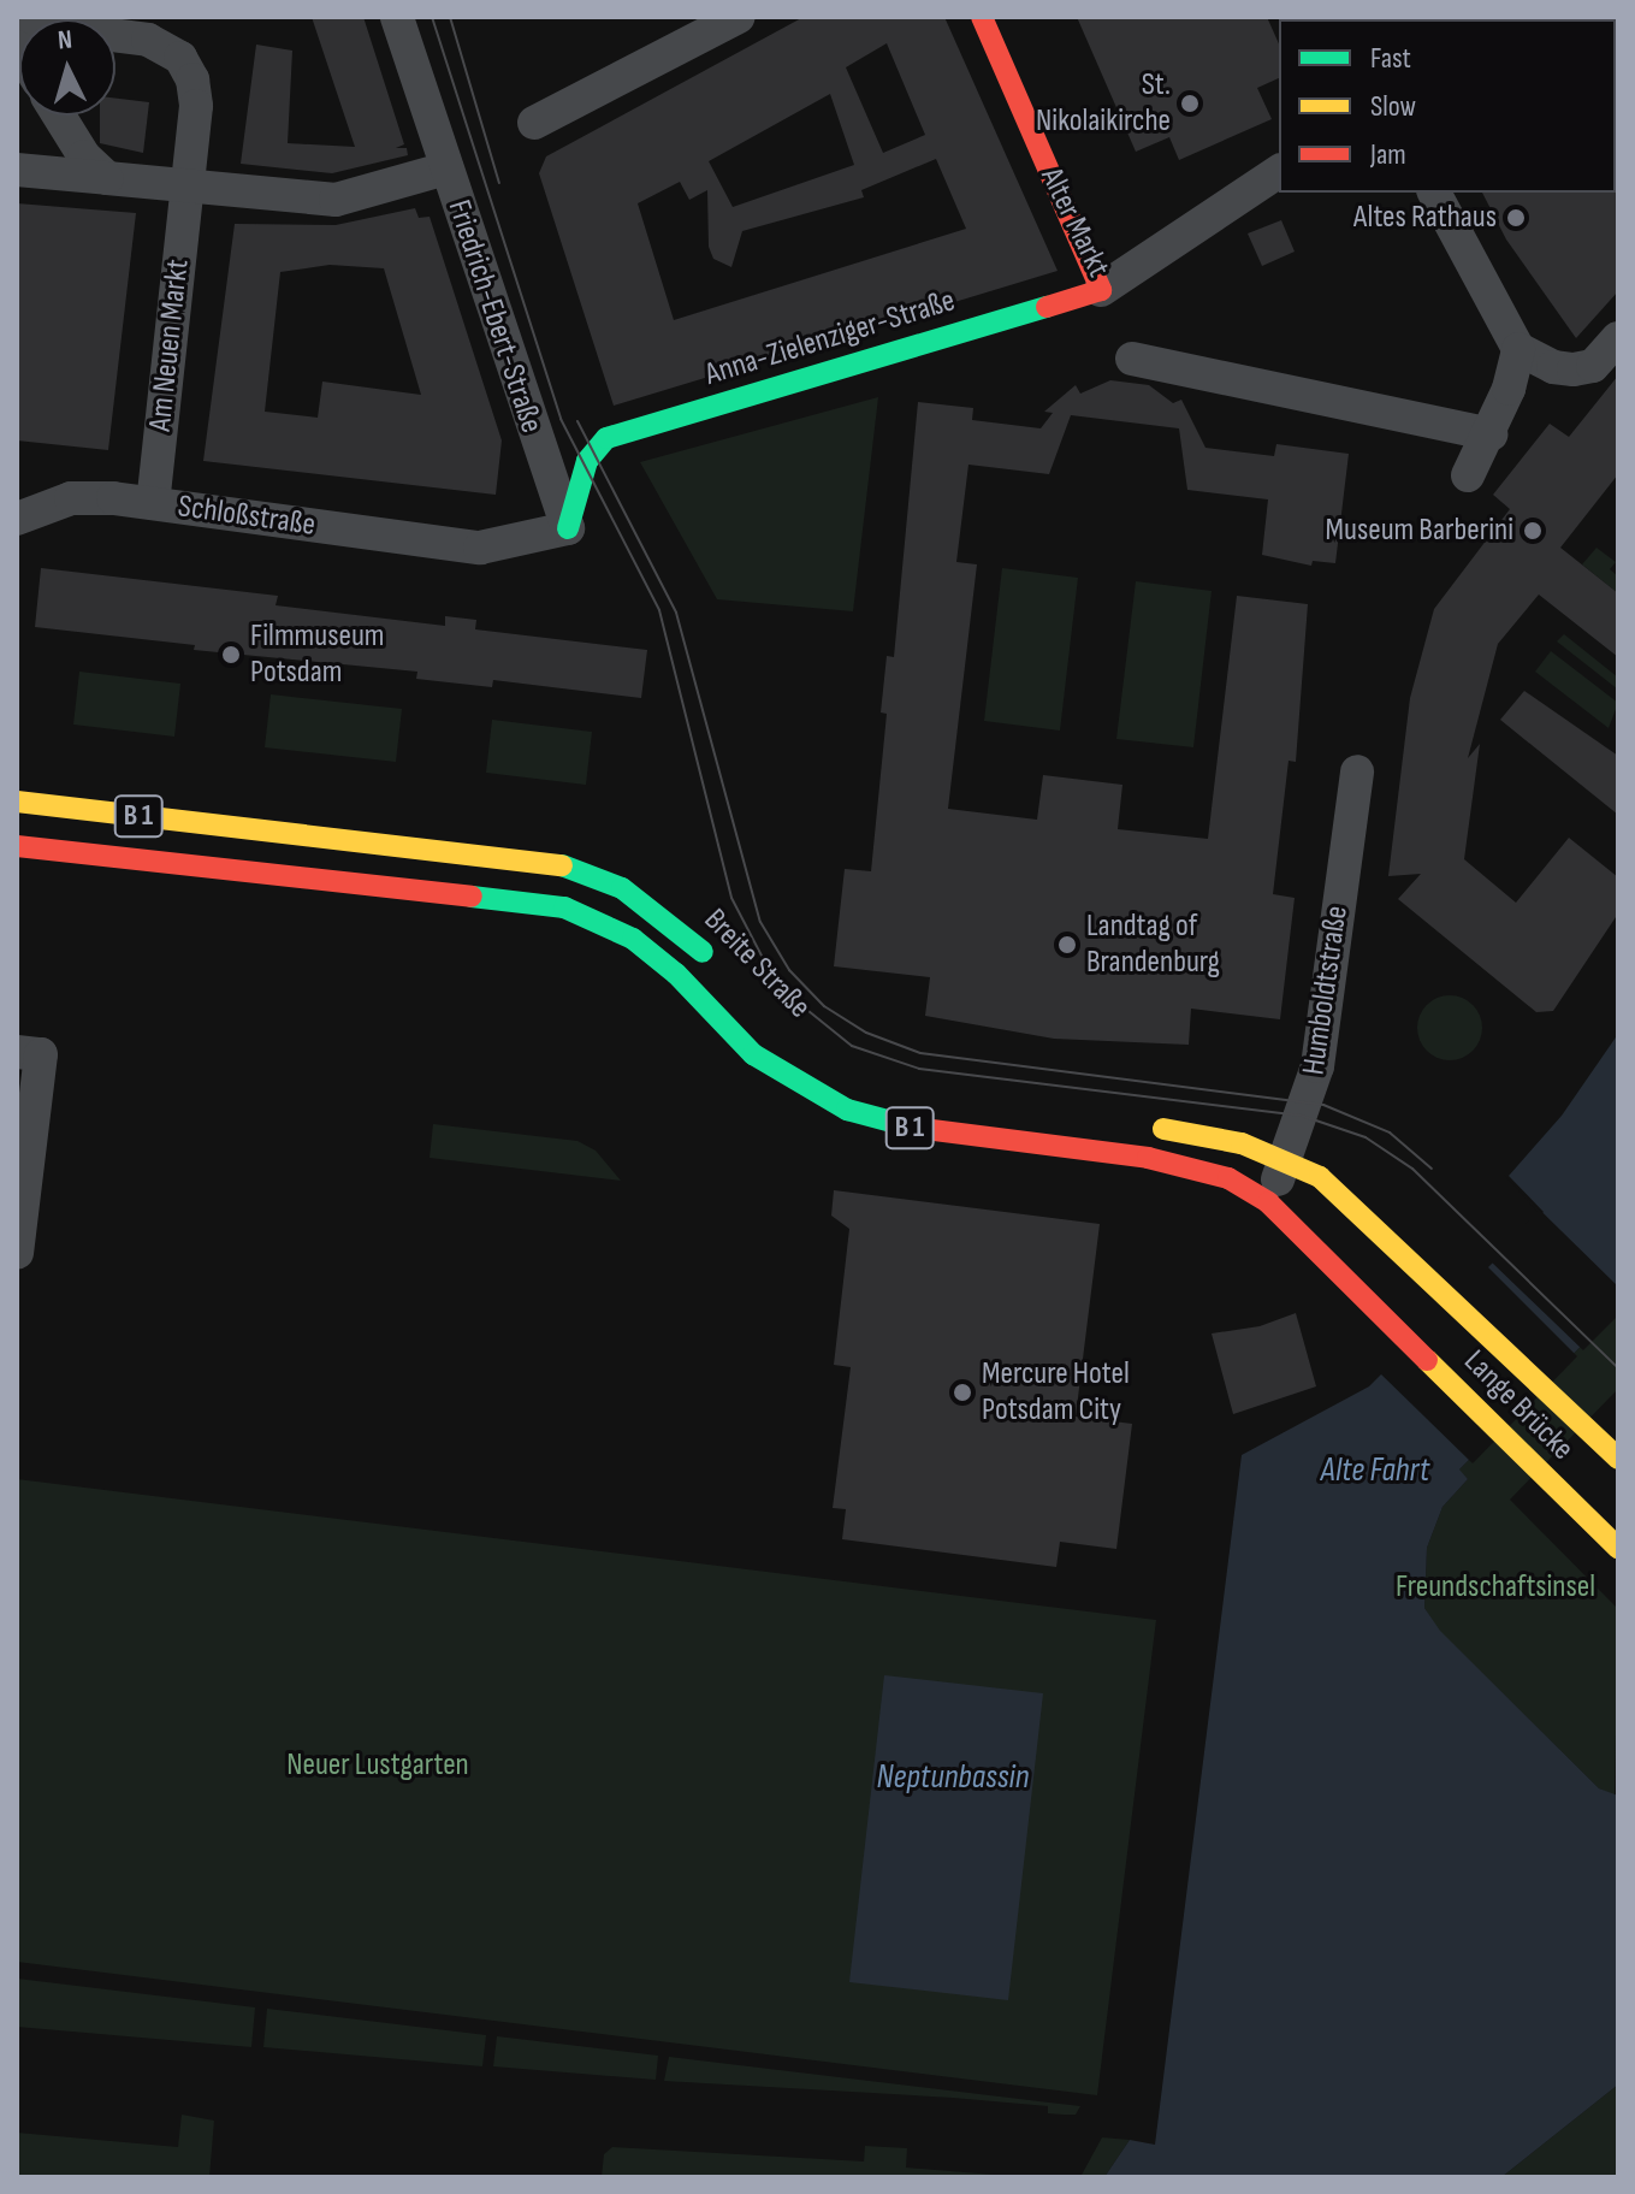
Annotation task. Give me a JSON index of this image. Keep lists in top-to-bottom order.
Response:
{
  "streets": {
    "main road": [
      "Alter Markt",
      "Anna-Zielenziger-Straße",
      "B 1",
      "Breite Straße",
      "Lange Brücke"
    ],
    "street": [
      "Friedrich-Ebert-Straße",
      "Am Neuen Markt",
      "Schloßstraße",
      "Humboldtstraße"
    ]
  },
  "crossings": [
    ["Alter Markt", "Anna-Zielenziger-Straße"],
    ["Friedrich-Ebert-Straße", "Anna-Zielenziger-Straße"],
    ["Friedrich-Ebert-Straße", "Schloßstraße"],
    ["Anna-Zielenziger-Straße", "Schloßstraße"],
    ["Am Neuen Markt", "Schloßstraße"],
    ["Breite Straße", "Humboldtstraße"],
    ["Breite Straße", "Lange Brücke"],
    ["Humboldtstraße", "Lange Brücke"]
  ],
  "water": ["Alte Fahrt", "Neptunbassin"],
  "parks": ["Freundschaftsinsel", "Neuer Lustgarten"],
  "places": [
    "St. Nikolaikirche",
    "Altes Rathaus",
    "Museum Barberini",
    "Filmmuseum Potsdam",
    "Landtag of Brandenburg",
    "Mercure Hotel Potsdam City"
  ],
  "legend": ["Fast", "Slow", "Jam"],
  "north": "top"
}
